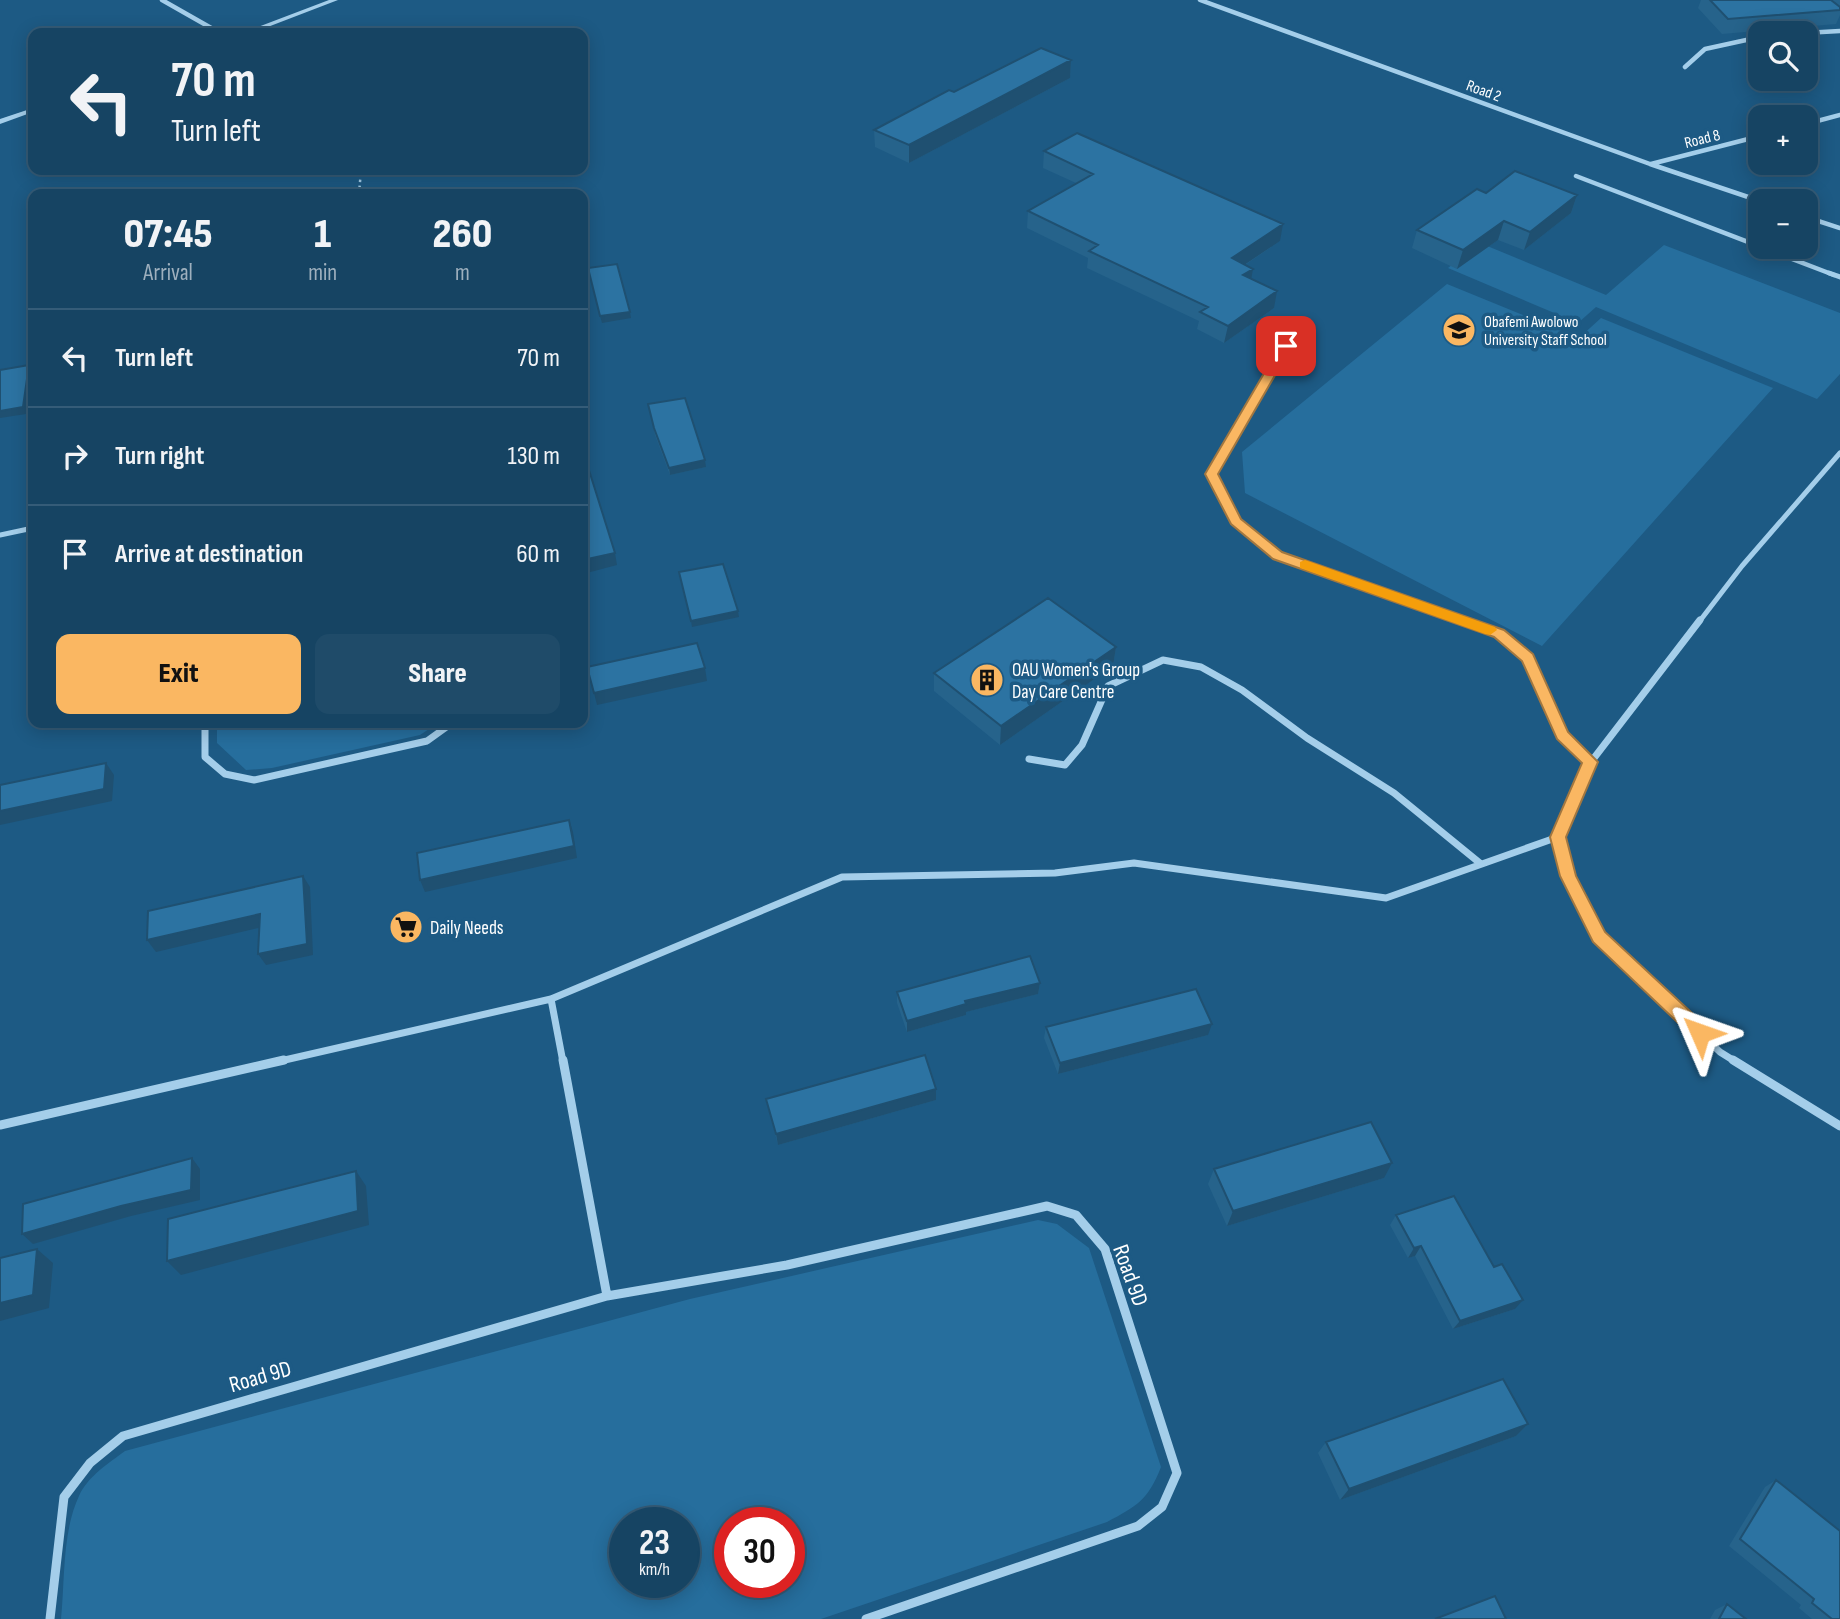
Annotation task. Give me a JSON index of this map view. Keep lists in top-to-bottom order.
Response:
{
  "streets": {
    "street": ["Road 2", "Road 8", "Road 9D"]
  },
  "crossings": [
    ["Road 2", "Road 8"]
  ],
  "places": {
    "school or university": ["Obafemi Awolowo University Staff School"],
    "building": ["OAU Women's Group Day Care Centre"],
    "supermarket": ["Daily Needs"]
  },
  "page": {
    "map_buttons": ["+", "−"],
    "turn": ["70 m", "Turn left"],
    "eta": [
      "07:45",
      "Arrival",
      "1",
      "min",
      "260",
      "m"
    ],
    "list": [
      {
        "name": "Turn left",
        "value": "70 m"
      },
      {
        "name": "Turn right",
        "value": "130 m"
      },
      {
        "name": "Arrive at destination",
        "value": "60 m"
      }
    ],
    "buttons": ["Exit", "Share"],
    "speed": "23 km/h",
    "limit": "30"
  }
}
